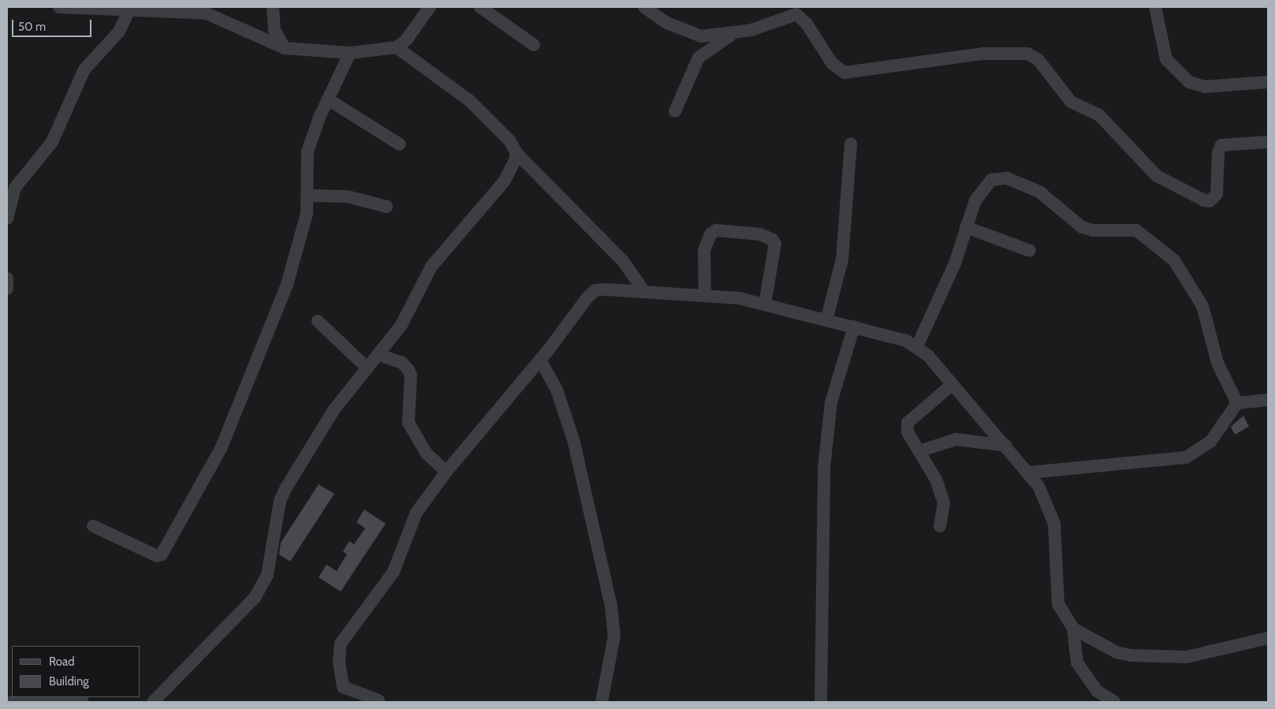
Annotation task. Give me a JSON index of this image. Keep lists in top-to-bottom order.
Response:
{
  "legend": ["Road", "Building"],
  "scale_bar": "50 m"
}
